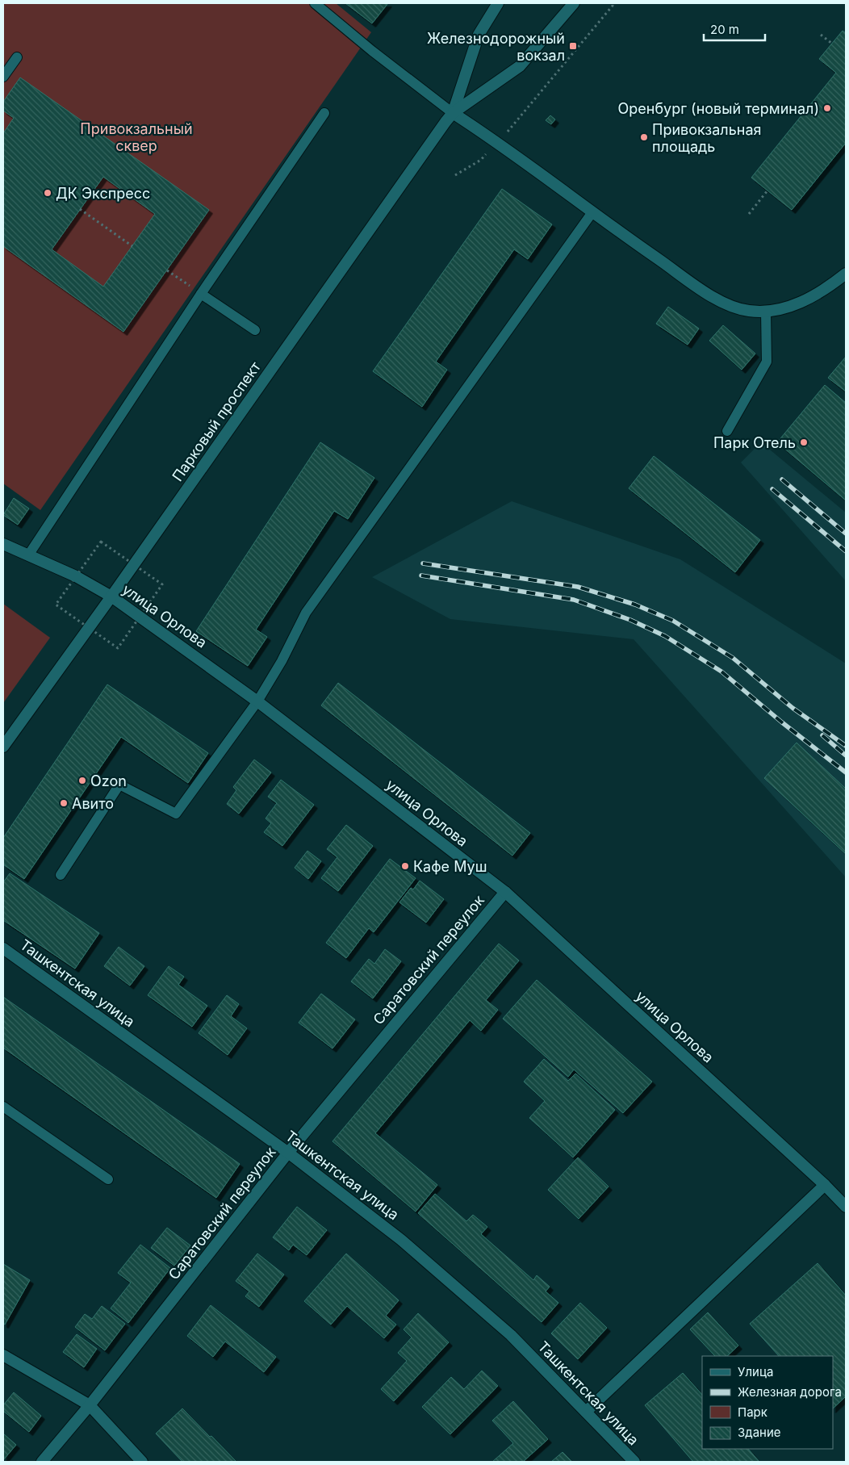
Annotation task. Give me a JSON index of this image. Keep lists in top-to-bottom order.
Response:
{
  "streets": {
    "street": [
      "Парковый проспект",
      "улица Орлова",
      "Саратовский переулок",
      "Ташкентская улица"
    ]
  },
  "crossings": [
    ["Парковый проспект", "улица Орлова"],
    ["улица Орлова", "Саратовский переулок"],
    ["Саратовский переулок", "Ташкентская улица"]
  ],
  "parks": ["Привокзальный сквер"],
  "places": {
    "transit": ["Железнодорожный вокзал"],
    "other": [
      "Оренбург (новый терминал)",
      "Привокзальная площадь",
      "ДК Экспресс",
      "Парк Отель",
      "Ozon",
      "Авито",
      "Кафе Муш"
    ]
  },
  "legend": [
    "Улица",
    "Железная дорога",
    "Парк",
    "Здание"
  ],
  "scale_bar": "20 m"
}
